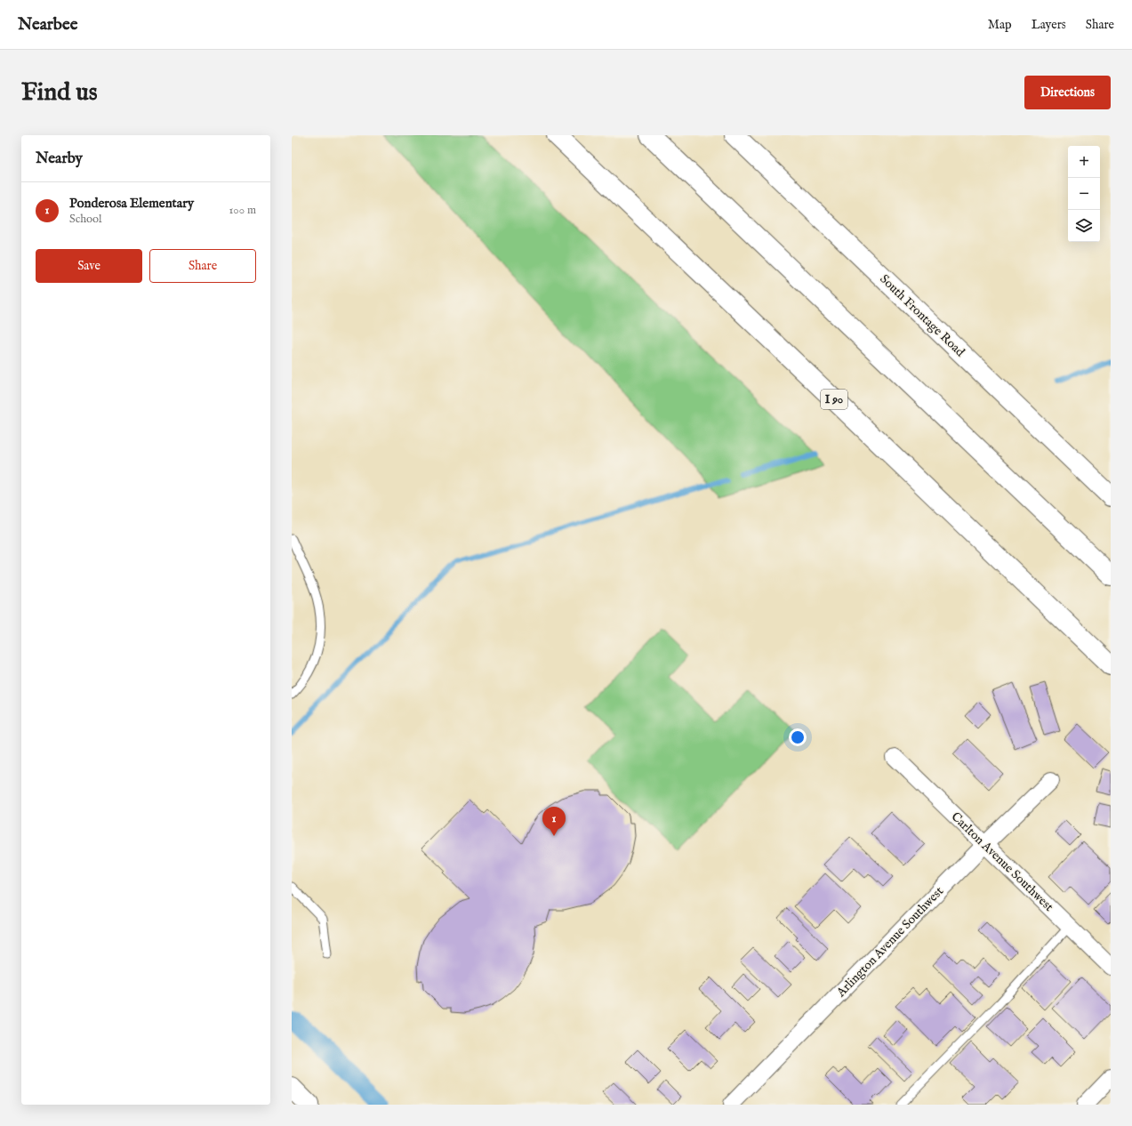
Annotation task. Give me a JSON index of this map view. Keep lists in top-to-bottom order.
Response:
{
  "streets": {
    "main road": ["South Frontage Road", "I 90"],
    "street": ["Carlton Avenue Southwest", "Arlington Avenue Southwest"]
  },
  "crossings": [
    ["Carlton Avenue Southwest", "Arlington Avenue Southwest"]
  ],
  "page": {
    "header": "Nearbee",
    "nav": ["Map", "Layers", "Share"],
    "buttons": [
      "Directions",
      ["Save", "Share"]
    ],
    "title": "Find us",
    "heading": "Nearby",
    "map_buttons": ["+", "−"],
    "list": [
      {
        "mark": "1",
        "name": "Ponderosa Elementary",
        "note": "School",
        "value": "100 m"
      }
    ],
    "pins": "1"
  }
}
